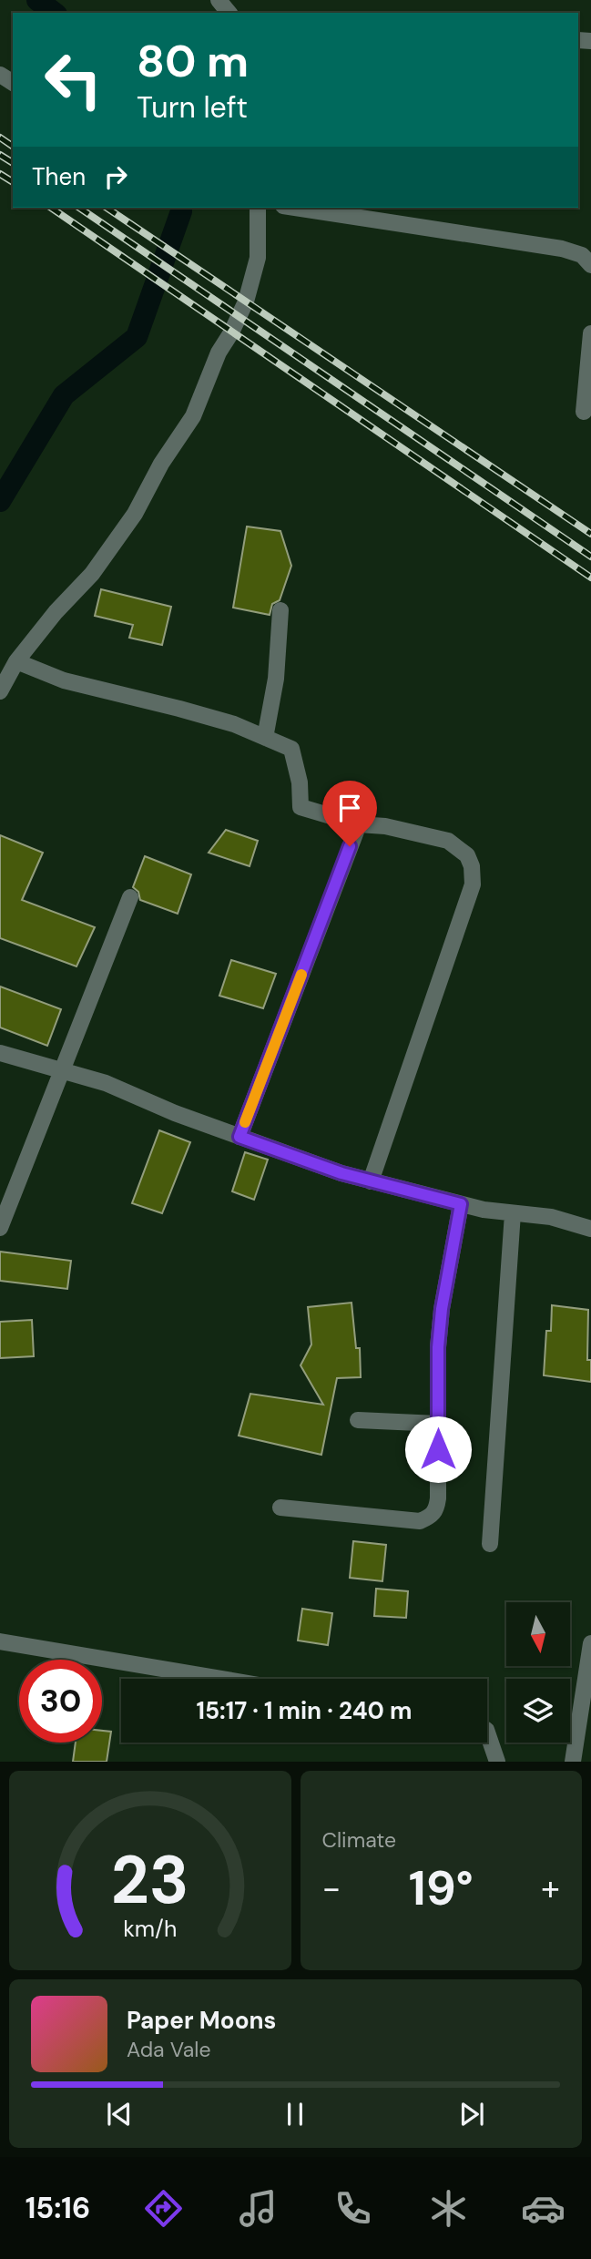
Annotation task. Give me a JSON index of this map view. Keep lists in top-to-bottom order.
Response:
{
  "north": "bottom",
  "page": {
    "turn": ["80 m", "Turn left"],
    "then": "Then",
    "limit": "30",
    "trip": "15:17 · 1 min · 240 m",
    "tile": "Climate",
    "heat": ["−", "19°", "+"],
    "song": ["Paper Moons", "Ada Vale"],
    "tabs": "15:16",
    "gauge": ["23", "km/h"]
  }
}
